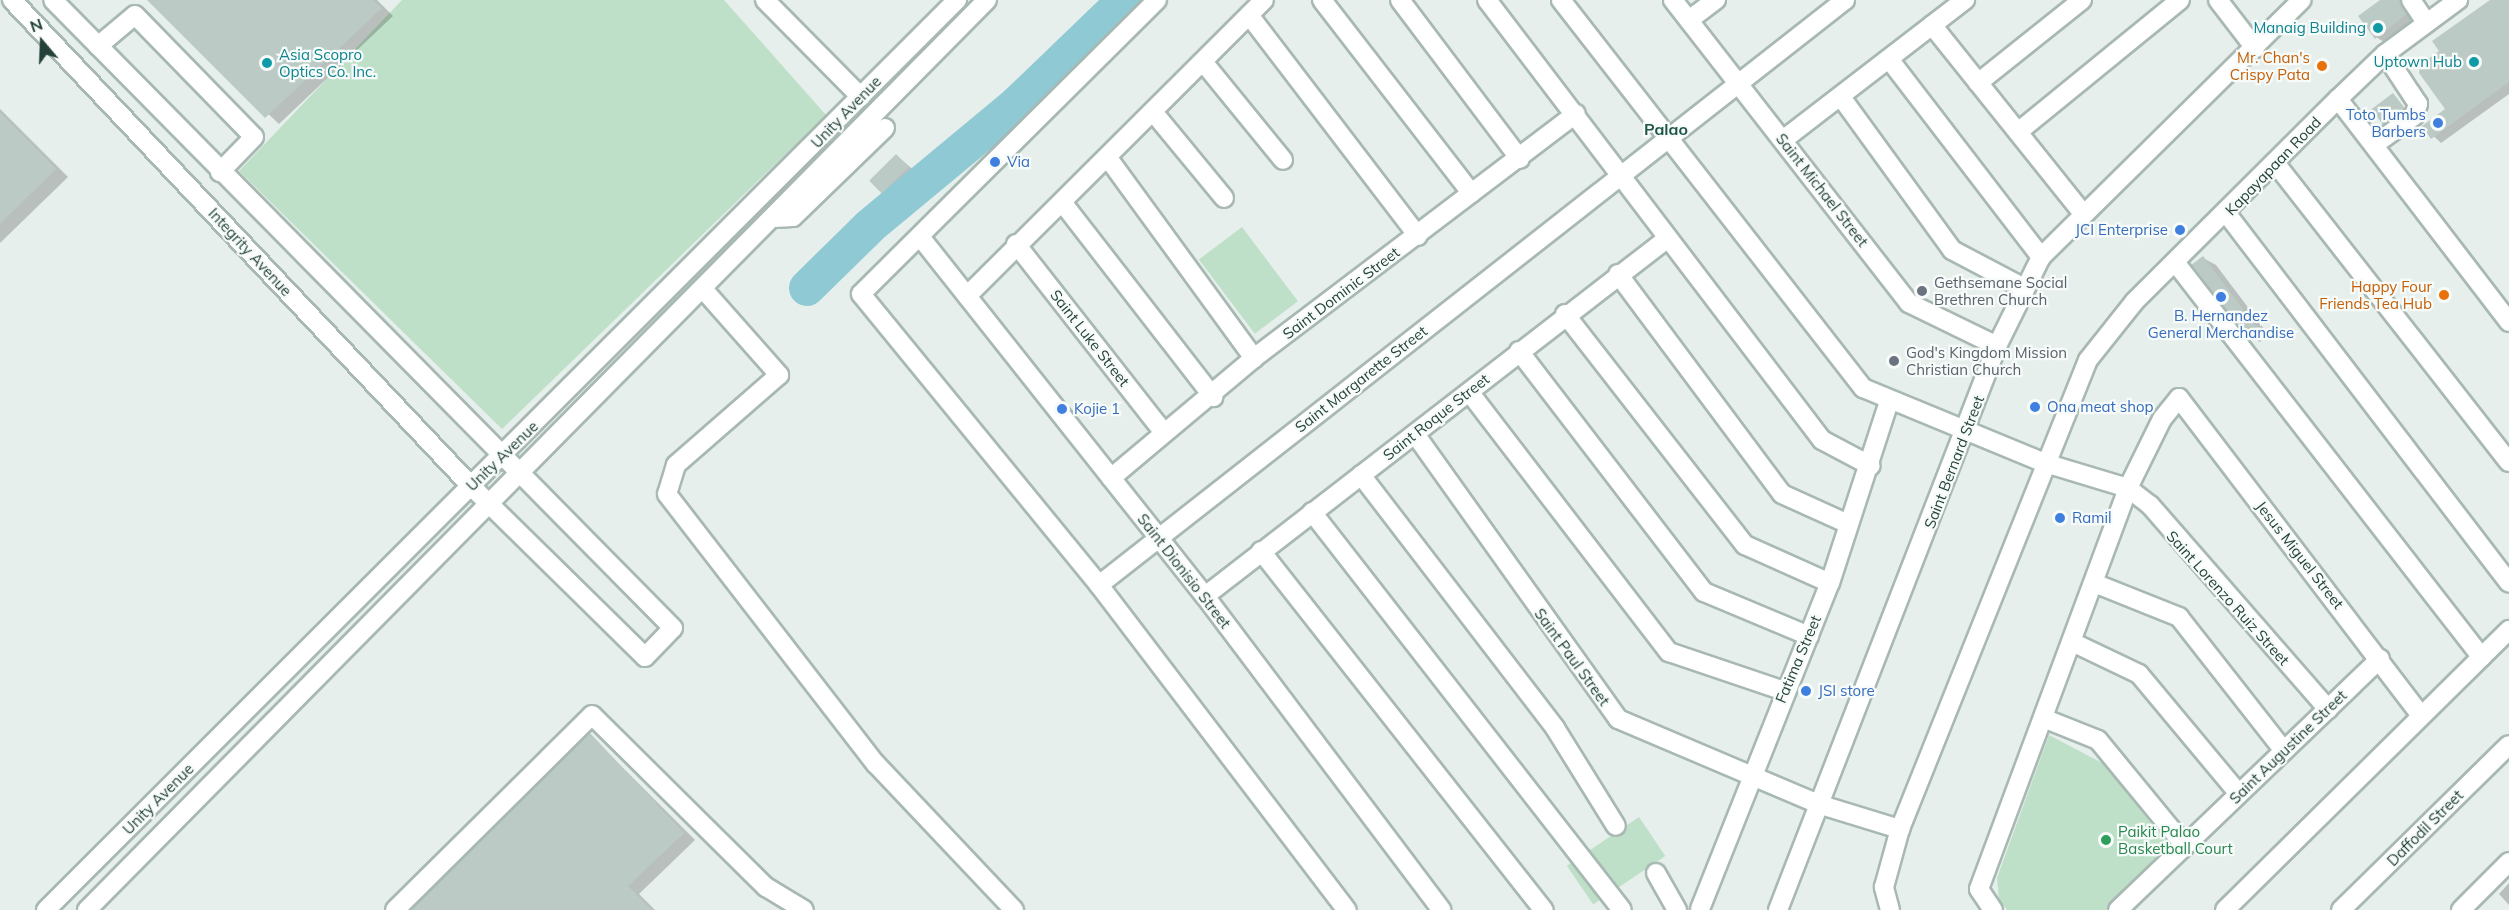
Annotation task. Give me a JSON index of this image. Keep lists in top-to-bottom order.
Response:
{
  "streets": {
    "street": [
      "Unity Avenue",
      "Kapayapaan Road",
      "Saint Michael Street",
      "Integrity Avenue",
      "Saint Dominic Street",
      "Saint Luke Street",
      "Saint Margarette Street",
      "Saint Roque Street",
      "Saint Bernard Street",
      "Jesus Miguel Street",
      "Saint Dionisio Street",
      "Saint Lorenzo Ruiz Street",
      "Saint Paul Street",
      "Fatima Street",
      "Saint Augustine Street",
      "Daffodil Street"
    ]
  },
  "crossings": [
    ["Unity Avenue", "Integrity Avenue"],
    ["Kapayapaan Road", "Saint Paul Street"],
    ["Saint Michael Street", "Saint Margarette Street"],
    ["Saint Michael Street", "Saint Bernard Street"],
    ["Saint Dominic Street", "Saint Luke Street"],
    ["Saint Dominic Street", "Saint Dionisio Street"],
    ["Saint Margarette Street", "Saint Dionisio Street"],
    ["Saint Roque Street", "Saint Dionisio Street"],
    ["Saint Roque Street", "Saint Paul Street"],
    ["Saint Bernard Street", "Saint Paul Street"],
    ["Jesus Miguel Street", "Saint Lorenzo Ruiz Street"],
    ["Jesus Miguel Street", "Saint Augustine Street"],
    ["Saint Lorenzo Ruiz Street", "Saint Augustine Street"],
    ["Saint Paul Street", "Fatima Street"]
  ],
  "districts": ["Palao"],
  "places": [
    "Manaig Building",
    "Uptown Hub",
    "Asia Scopro Optics Co. Inc.",
    "Mr. Chan's Crispy Pata",
    "Toto Tumbs Barbers",
    "Via",
    "JCI Enterprise",
    "Gethsemane Social Brethren Church",
    "Happy Four Friends Tea Hub",
    "B. Hernandez General Merchandise",
    "God's Kingdom Mission Christian Church",
    "Ona meat shop",
    "Kojie 1",
    "Ramil",
    "JSI store",
    "Paikit Palao Basketball Court"
  ],
  "north": "top"
}
